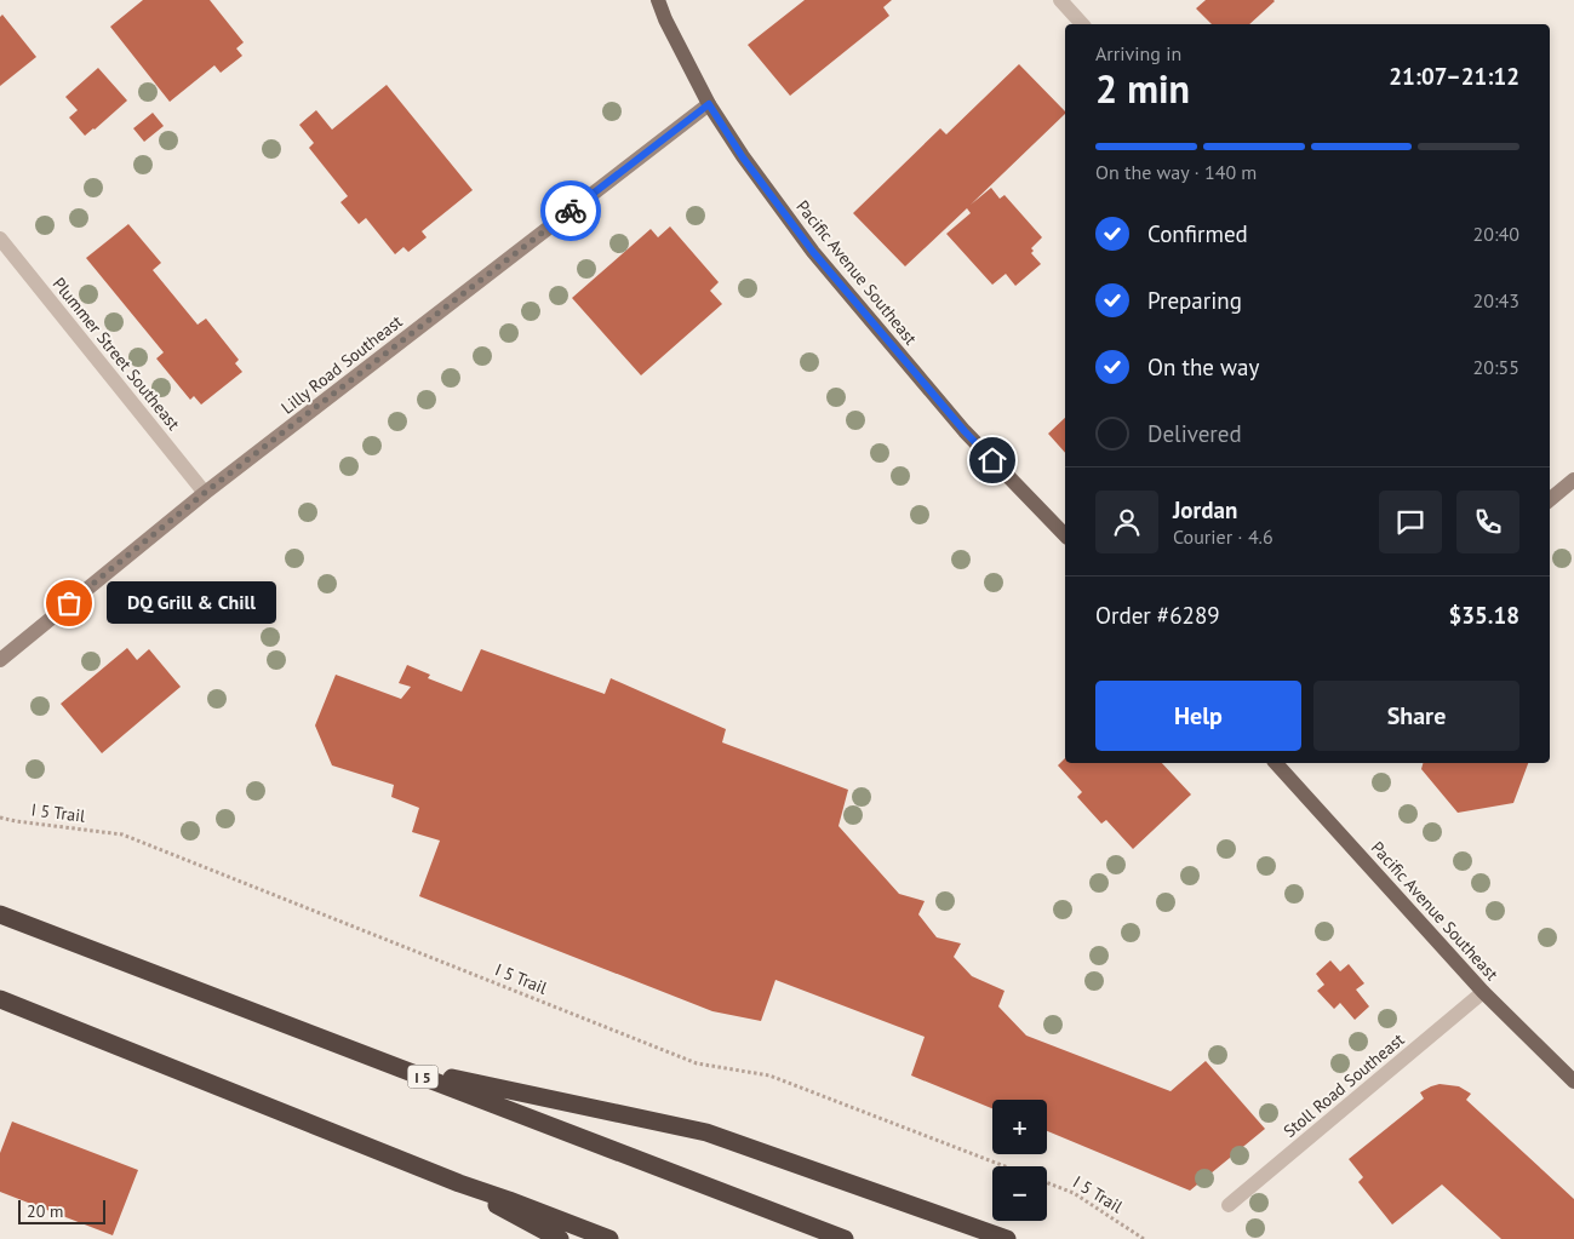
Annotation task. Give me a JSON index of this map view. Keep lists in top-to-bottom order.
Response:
{
  "streets": {
    "highway": ["I 5"],
    "main road": ["Pacific Avenue Southeast"],
    "street": ["Plummer Street Southeast", "Lilly Road Southeast", "Stoll Road Southeast"],
    "path": ["I 5 Trail"]
  },
  "crossings": [
    ["Pacific Avenue Southeast", "Lilly Road Southeast"],
    ["Pacific Avenue Southeast", "Stoll Road Southeast"],
    ["Plummer Street Southeast", "Lilly Road Southeast"]
  ],
  "places": ["DQ Grill & Chill"],
  "scale_bar": "20 m",
  "page": {
    "heading": ["2 min", "Arriving in", "21:07–21:12"],
    "panel": [
      "Jordan",
      "Courier · 4.6",
      "Order #6289",
      "$35.18"
    ],
    "bar": "On the way · 140 m",
    "list": [
      ["Confirmed", "20:40"],
      ["Preparing", "20:43"],
      ["On the way", "20:55"],
      "Delivered"
    ],
    "bubble": "DQ Grill & Chill",
    "buttons": ["Help", "Share"],
    "map_buttons": ["+", "−"],
    "scale": "20 m"
  }
}
